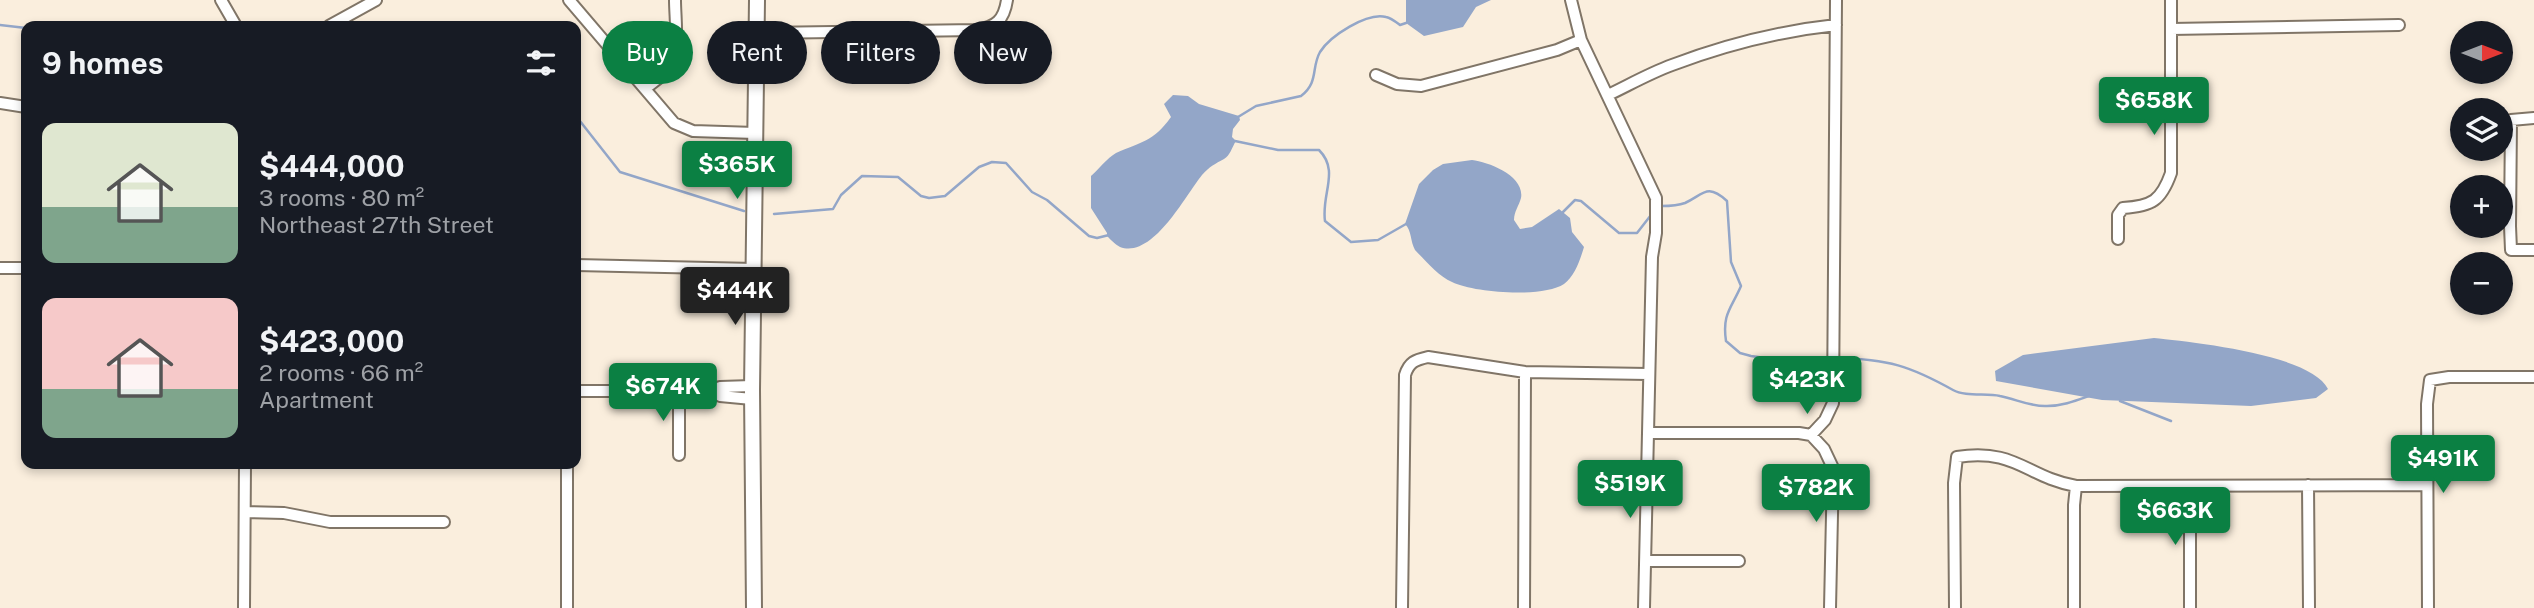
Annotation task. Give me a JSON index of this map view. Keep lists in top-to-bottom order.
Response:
{
  "north": "right",
  "page": {
    "map_buttons": ["+", "−"],
    "chip": [
      "Buy",
      "Rent",
      "Filters",
      "New"
    ],
    "heading": "9 homes",
    "price": [
      "$658K",
      "$365K",
      "$444K",
      "$423K",
      "$674K",
      "$491K",
      "$519K",
      "$782K",
      "$663K"
    ],
    "list": [
      {
        "name": "$444,000",
        "note": "3 rooms · 80 m² · Northeast 27th Street"
      },
      {
        "name": "$423,000",
        "note": "2 rooms · 66 m² · Apartment"
      }
    ]
  }
}
